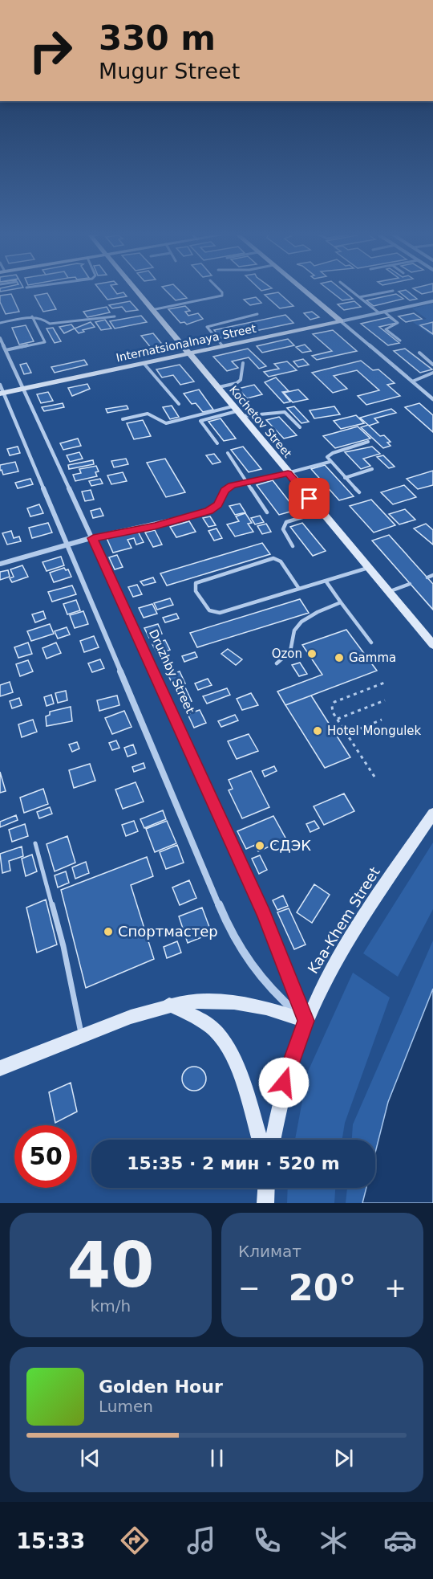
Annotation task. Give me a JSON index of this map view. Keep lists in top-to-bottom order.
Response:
{
  "streets": {
    "street": [
      "Internatsionalnaya Street",
      "Kochetov Street",
      "Druzhby Street",
      "Kaa-Khem Street"
    ]
  },
  "crossings": [
    ["Internatsionalnaya Street", "Kochetov Street"],
    ["Internatsionalnaya Street", "Druzhby Street"],
    ["Druzhby Street", "Kaa-Khem Street"]
  ],
  "places": [
    "Ozon",
    "Gamma",
    "Hotel Mongulek",
    "СДЭК",
    "Спортмастер"
  ],
  "page": {
    "turn": ["330 m", "Mugur Street"],
    "limit": "50",
    "trip": "15:35 · 2 мин · 520 m",
    "tile": [
      ["40", "km/h"],
      "Климат"
    ],
    "heat": ["−", "20°", "+"],
    "song": ["Golden Hour", "Lumen"],
    "tabs": "15:33"
  }
}
